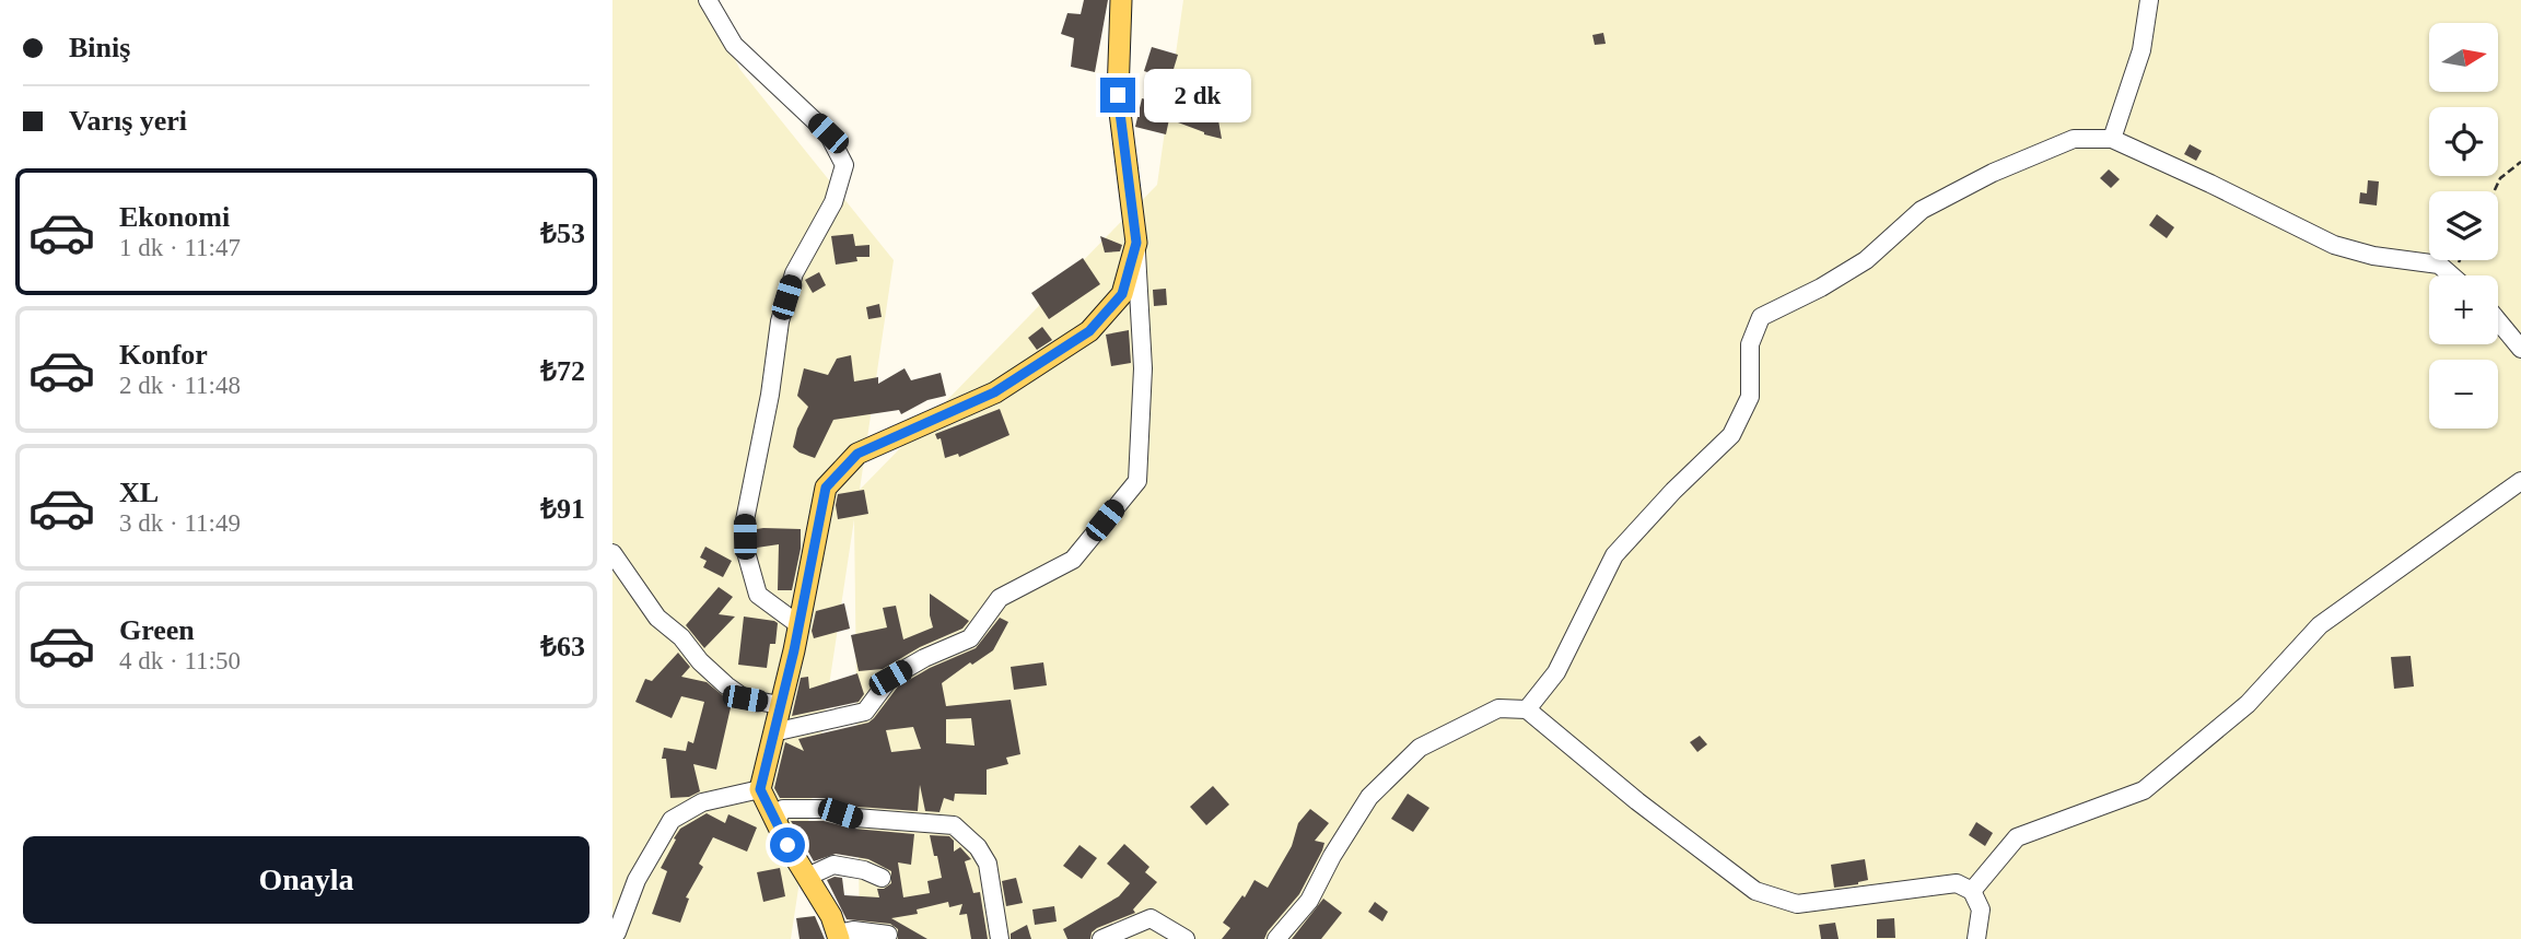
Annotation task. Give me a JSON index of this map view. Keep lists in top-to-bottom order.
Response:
{
  "north": "right",
  "page": {
    "banner": ["Biniş", "Varış yeri"],
    "map_buttons": ["+", "−"],
    "bubble": "2 dk",
    "list": [
      {
        "name": "Ekonomi",
        "note": "1 dk · 11:47",
        "value": "₺53"
      },
      {
        "name": "Konfor",
        "note": "2 dk · 11:48",
        "value": "₺72"
      },
      {
        "name": "XL",
        "note": "3 dk · 11:49",
        "value": "₺91"
      },
      {
        "name": "Green",
        "note": "4 dk · 11:50",
        "value": "₺63"
      }
    ],
    "buttons": "Onayla"
  }
}
